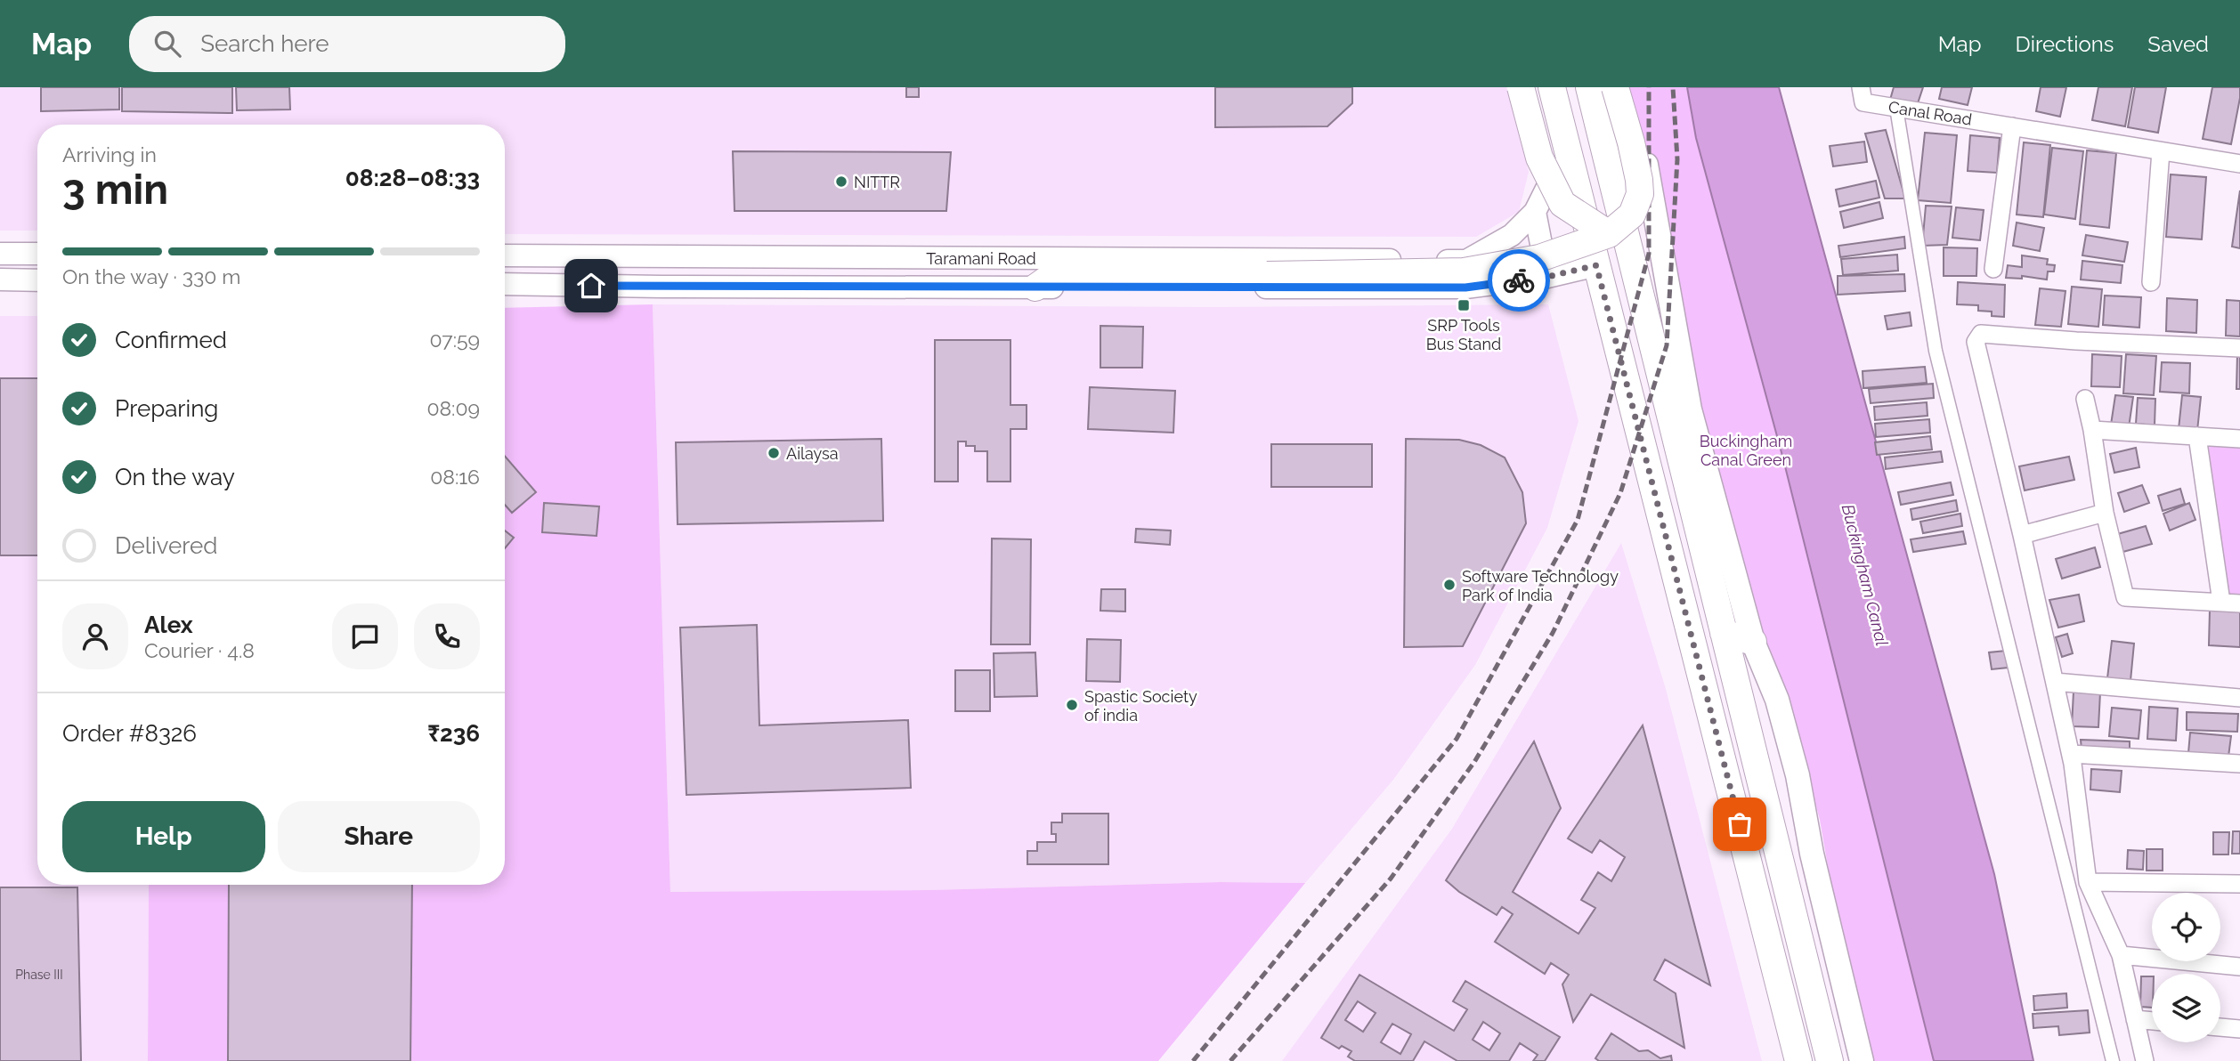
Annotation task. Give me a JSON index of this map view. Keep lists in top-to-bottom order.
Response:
{
  "streets": {
    "street": ["Canal Road", "Taramani Road"]
  },
  "water": ["Buckingham Canal"],
  "parks": ["Buckingham Canal Green"],
  "places": {
    "other": [
      "NITTR",
      "Ailaysa",
      "Software Technology Park of India",
      "Spastic Society of india"
    ],
    "transit": ["SRP Tools Bus Stand"]
  },
  "house_numbers": ["Phase III"],
  "page": {
    "header": "Map",
    "search": "Search here",
    "nav": ["Map", "Directions", "Saved"],
    "heading": ["3 min", "Arriving in", "08:28–08:33"],
    "panel": [
      "Alex",
      "Courier · 4.8",
      "Order #8326",
      "₹236"
    ],
    "bar": "On the way · 330 m",
    "list": [
      ["Confirmed", "07:59"],
      ["Preparing", "08:09"],
      ["On the way", "08:16"],
      "Delivered"
    ],
    "buttons": ["Help", "Share"]
  }
}
